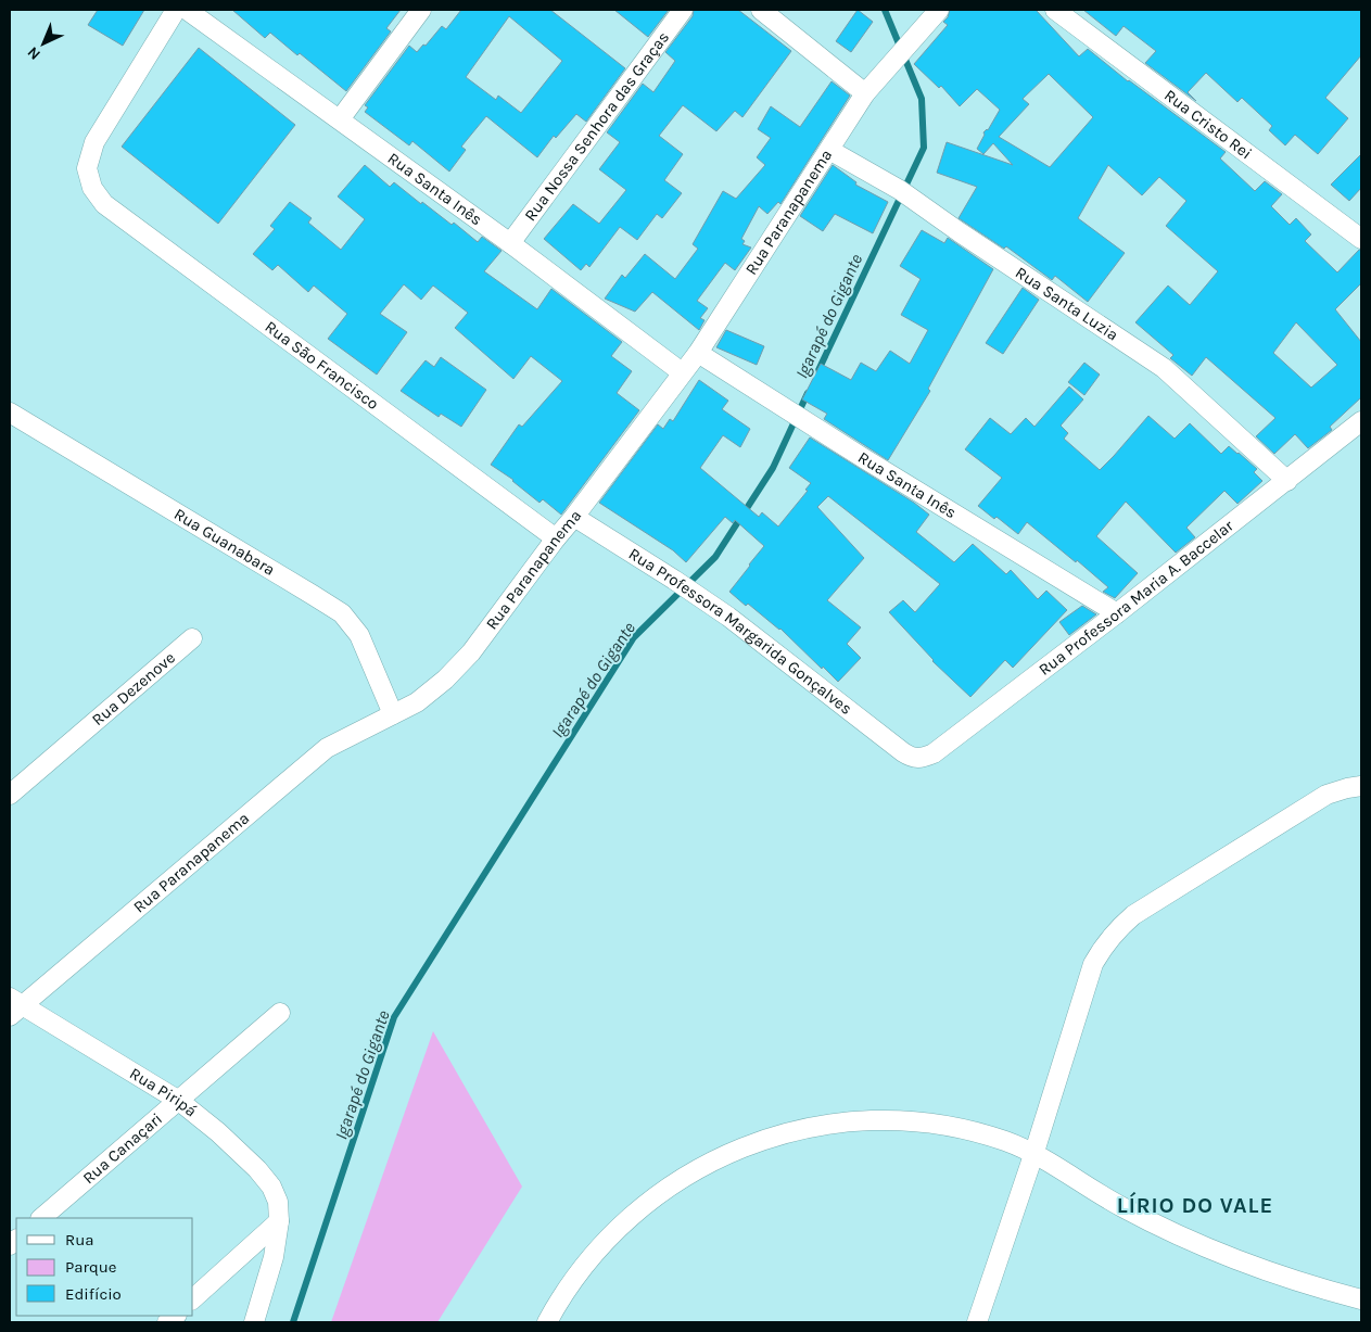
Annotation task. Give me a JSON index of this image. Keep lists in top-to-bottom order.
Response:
{
  "streets": {
    "street": [
      "Rua Cristo Rei",
      "Rua Nossa Senhora das Graças",
      "Rua Santa Inês",
      "Rua Paranapanema",
      "Rua Santa Luzia",
      "Rua São Francisco",
      "Rua Guanabara",
      "Rua Professora Maria A. Baccelar",
      "Rua Professora Margarida Gonçalves",
      "Rua Dezenove",
      "Rua Piripá",
      "Rua Canaçari"
    ]
  },
  "crossings": [
    ["Rua Nossa Senhora das Graças", "Rua Santa Inês"],
    ["Rua Santa Inês", "Rua Paranapanema"],
    ["Rua Santa Inês", "Rua Professora Maria A. Baccelar"],
    ["Rua Paranapanema", "Rua Santa Luzia"],
    ["Rua Paranapanema", "Rua São Francisco"],
    ["Rua Paranapanema", "Rua Guanabara"],
    ["Rua Paranapanema", "Rua Professora Margarida Gonçalves"],
    ["Rua Paranapanema", "Rua Piripá"],
    ["Rua Santa Luzia", "Rua Professora Maria A. Baccelar"],
    ["Rua Professora Maria A. Baccelar", "Rua Professora Margarida Gonçalves"],
    ["Rua Piripá", "Rua Canaçari"]
  ],
  "districts": ["LÍRIO DO VALE"],
  "water": ["Igarapé do Gigante"],
  "legend": ["Rua", "Parque", "Edifício"],
  "north": "bottom left"
}
